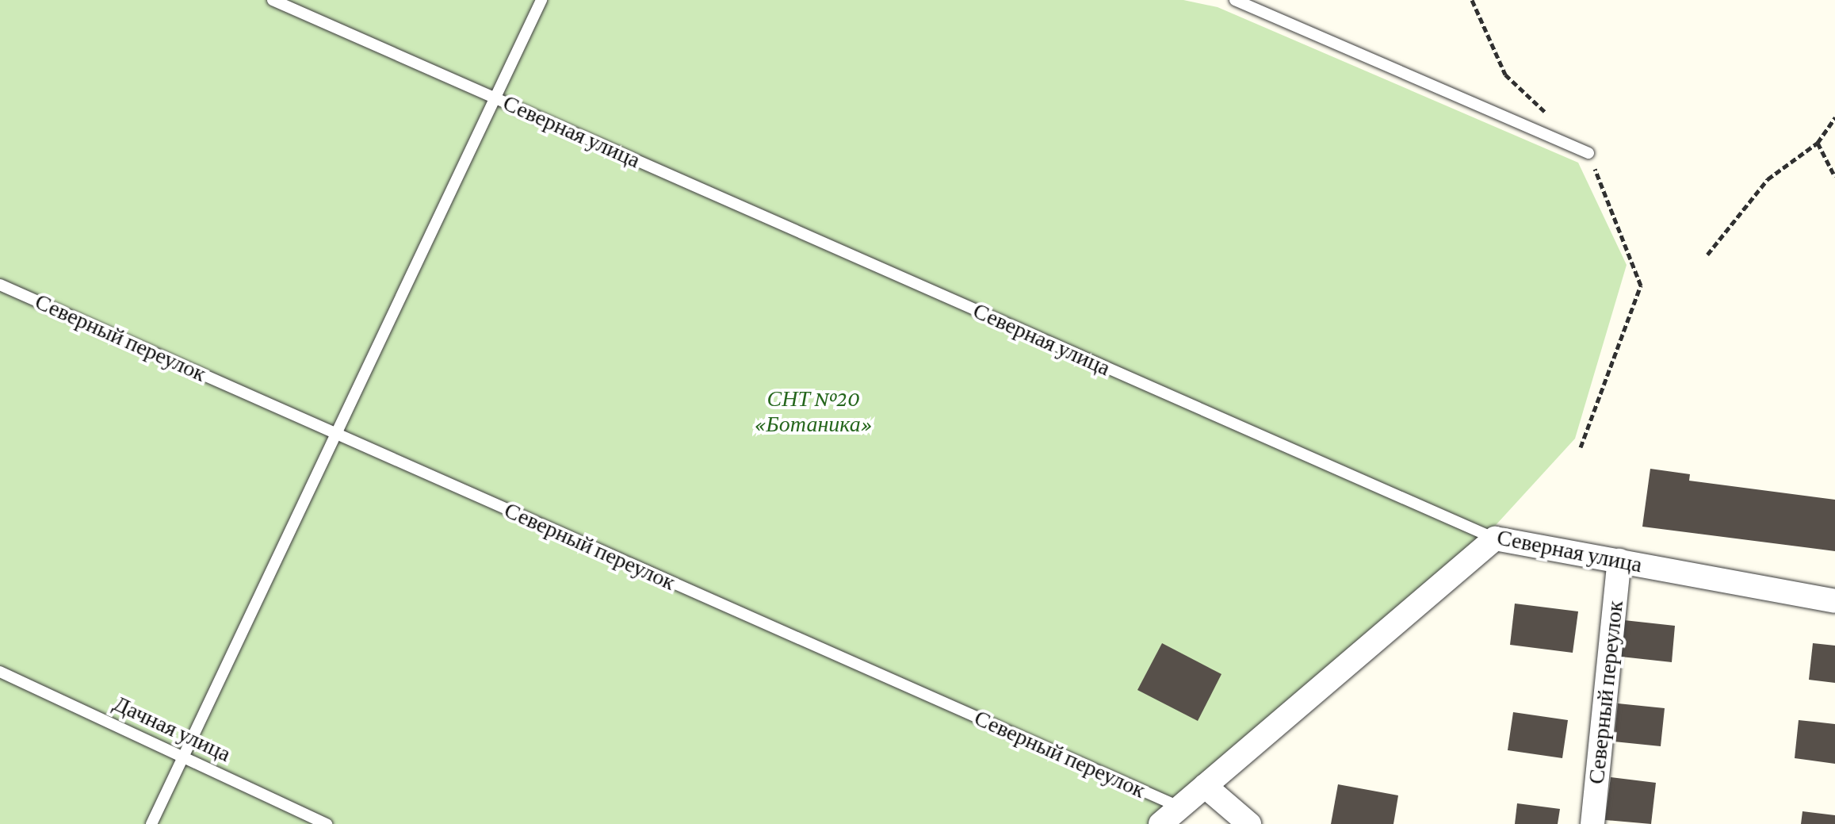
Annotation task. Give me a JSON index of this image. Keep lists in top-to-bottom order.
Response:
{
  "streets": {
    "street": ["Северная улица", "Северный переулок"],
    "lane": ["Дачная улица"]
  },
  "crossings": [
    ["Северная улица", "Северный переулок"]
  ],
  "parks": ["СНТ №20 «Ботаника»"]
}
